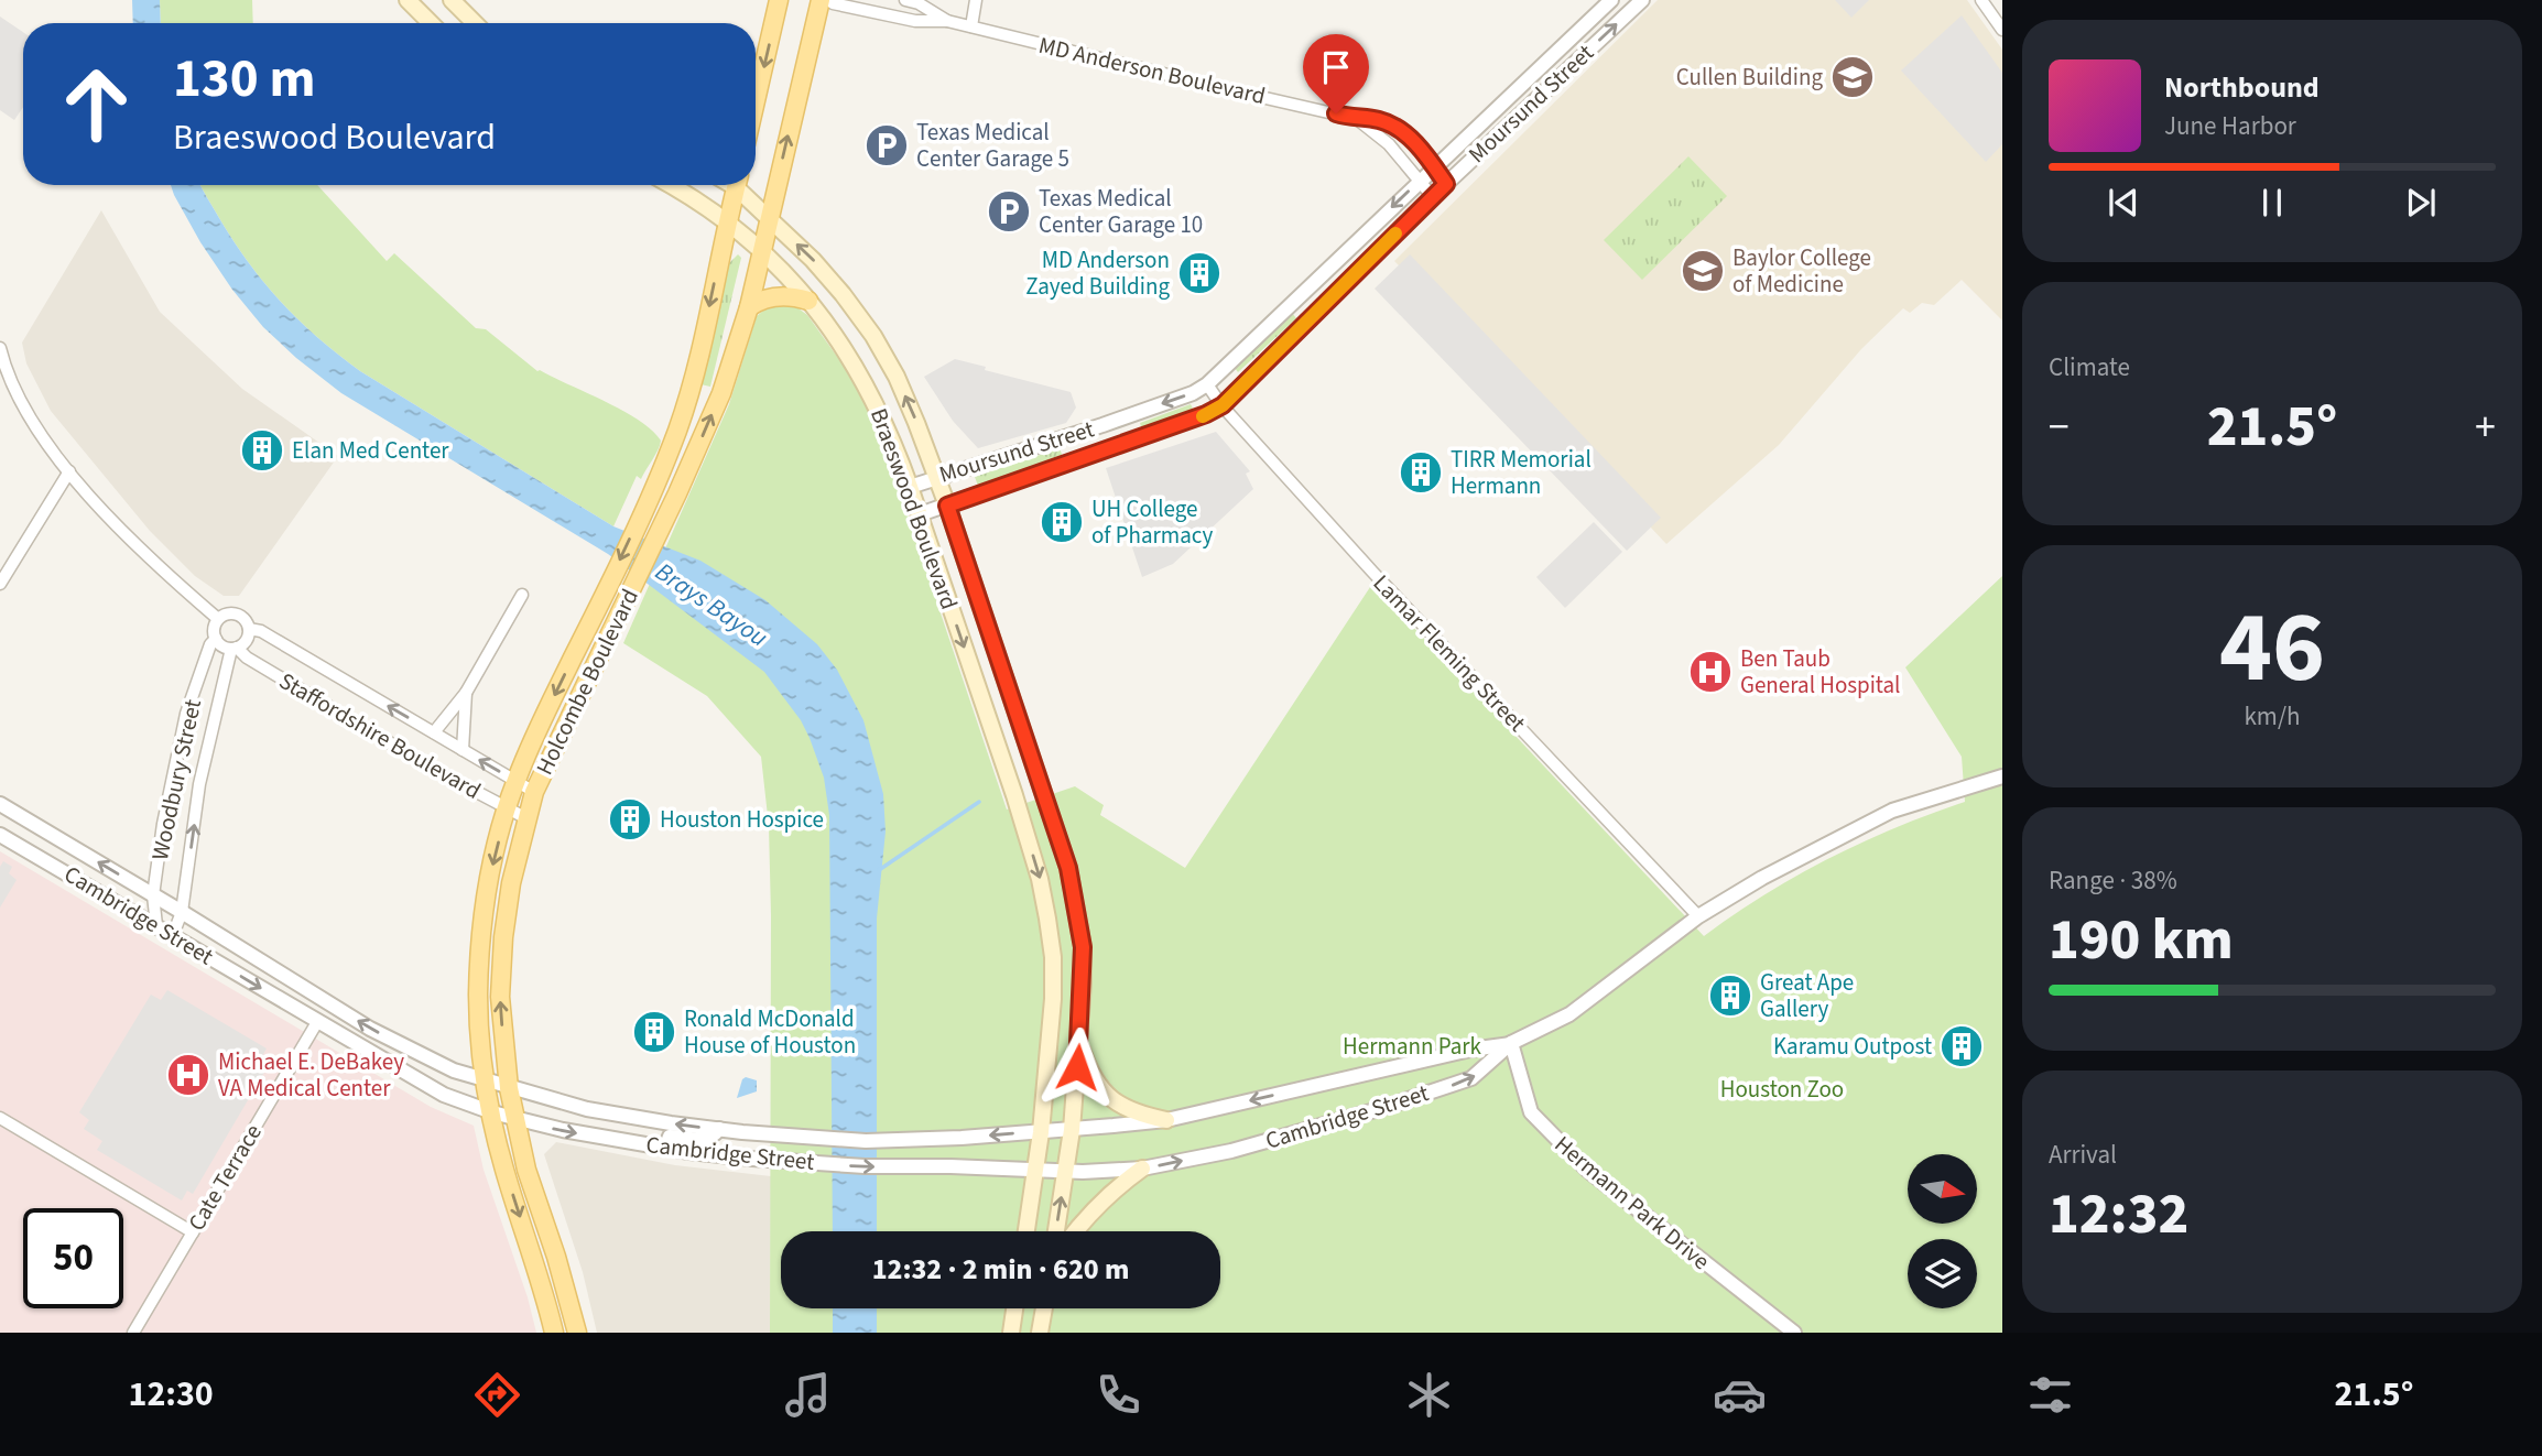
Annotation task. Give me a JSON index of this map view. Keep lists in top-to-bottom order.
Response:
{
  "streets": {
    "main road": ["Braeswood Boulevard", "Holcombe Boulevard"],
    "street": [
      "MD Anderson Boulevard",
      "Moursund Street",
      "Lamar Fleming Street",
      "Staffordshire Boulevard",
      "Woodbury Street",
      "Cambridge Street",
      "Cate Terrace",
      "Hermann Park Drive"
    ]
  },
  "crossings": [
    ["MD Anderson Boulevard", "Moursund Street"],
    ["Moursund Street", "Braeswood Boulevard"],
    ["Moursund Street", "Lamar Fleming Street"],
    ["Braeswood Boulevard", "Holcombe Boulevard"],
    ["Braeswood Boulevard", "Cambridge Street"],
    ["Lamar Fleming Street", "Cambridge Street"],
    ["Holcombe Boulevard", "Staffordshire Boulevard"],
    ["Holcombe Boulevard", "Cambridge Street"],
    ["Staffordshire Boulevard", "Woodbury Street"],
    ["Woodbury Street", "Cambridge Street"],
    ["Cambridge Street", "Cate Terrace"],
    ["Cambridge Street", "Hermann Park Drive"]
  ],
  "water": ["Brays Bayou"],
  "parks": ["Hermann Park", "Houston Zoo"],
  "places": {
    "school or university": ["Cullen Building", "Baylor College of Medicine"],
    "parking": ["Texas Medical Center Garage 5", "Texas Medical Center Garage 10"],
    "building": [
      "MD Anderson Zayed Building",
      "Elan Med Center",
      "TIRR Memorial Hermann",
      "UH College of Pharmacy",
      "Houston Hospice",
      "Great Ape Gallery",
      "Ronald McDonald House of Houston",
      "Karamu Outpost"
    ],
    "hospital": ["Ben Taub General Hospital", "Michael E. DeBakey VA Medical Center"]
  },
  "north": "right",
  "page": {
    "turn": ["130 m", "Braeswood Boulevard"],
    "song": ["Northbound", "June Harbor"],
    "tile": [
      "Climate",
      ["46", "km/h"],
      ["Range · 38%", "190 km"],
      ["Arrival", "12:32"]
    ],
    "heat": ["−", "21.5°", "+"],
    "limit": "50",
    "trip": "12:32 · 2 min · 620 m",
    "tabs": ["12:30", "21.5°"]
  }
}
